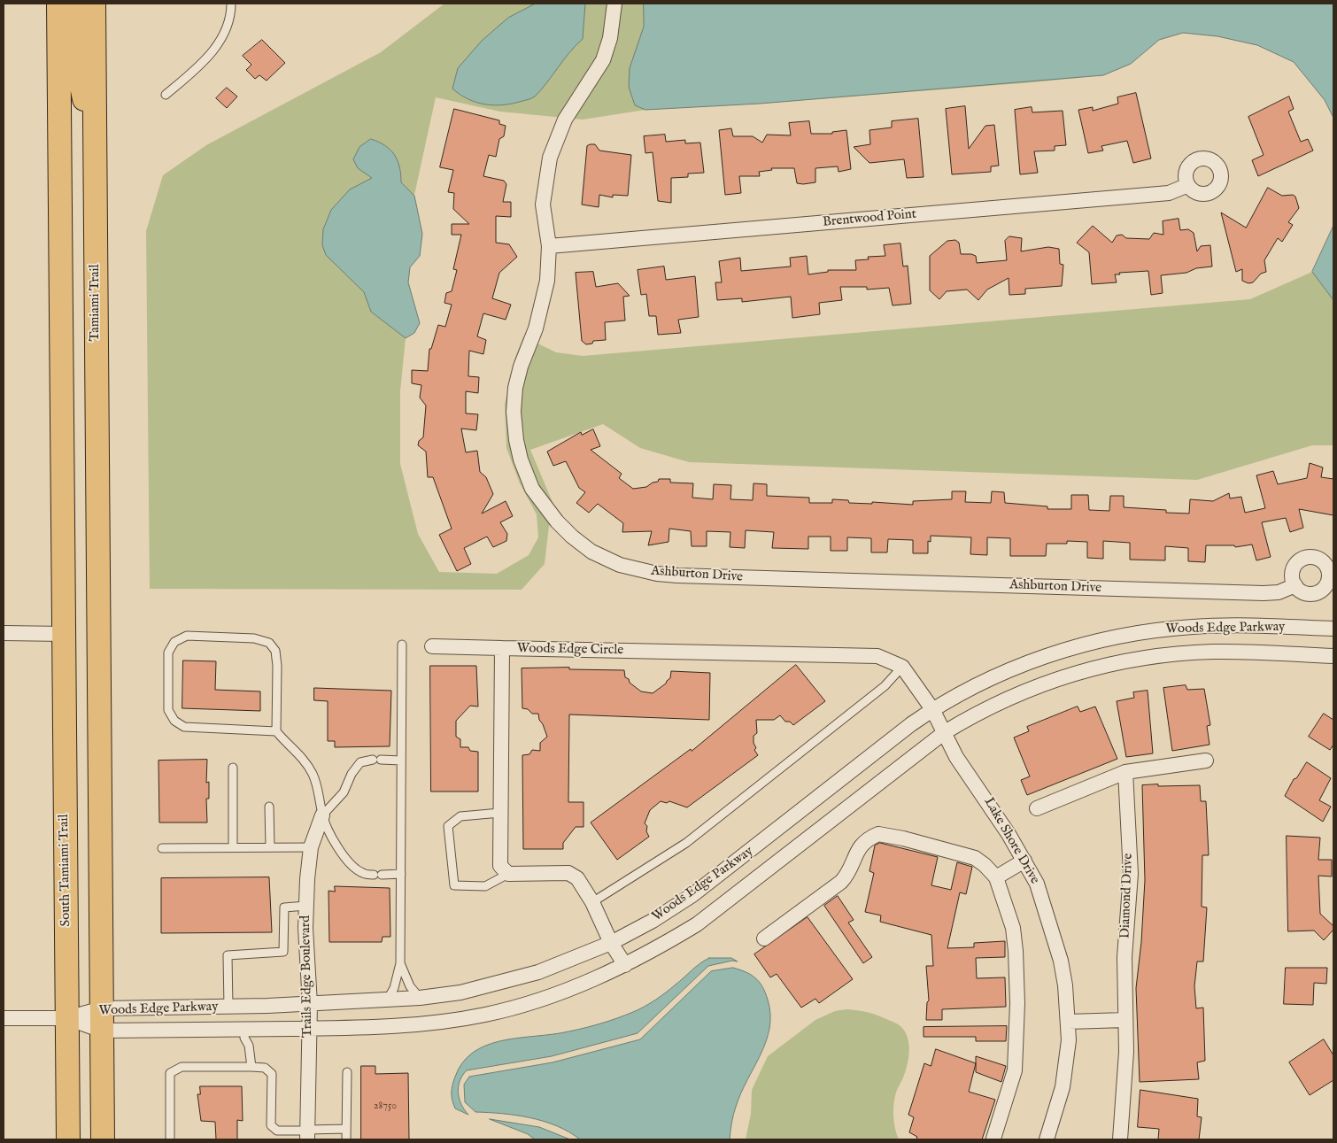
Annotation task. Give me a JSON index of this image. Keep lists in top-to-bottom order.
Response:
{
  "streets": {
    "main road": ["Tamiami Trail", "South Tamiami Trail"],
    "street": [
      "Brentwood Point",
      "Ashburton Drive",
      "Woods Edge Parkway",
      "Woods Edge Circle",
      "Lake Shore Drive",
      "Diamond Drive",
      "Trails Edge Boulevard"
    ]
  },
  "crossings": [
    ["Brentwood Point", "Ashburton Drive"],
    ["Tamiami Trail", "Woods Edge Parkway"],
    ["Woods Edge Parkway", "Woods Edge Circle"],
    ["Woods Edge Parkway", "Lake Shore Drive"],
    ["Woods Edge Parkway", "South Tamiami Trail"],
    ["Woods Edge Parkway", "Trails Edge Boulevard"],
    ["Woods Edge Circle", "Lake Shore Drive"]
  ],
  "house_numbers": ["28750"]
}
